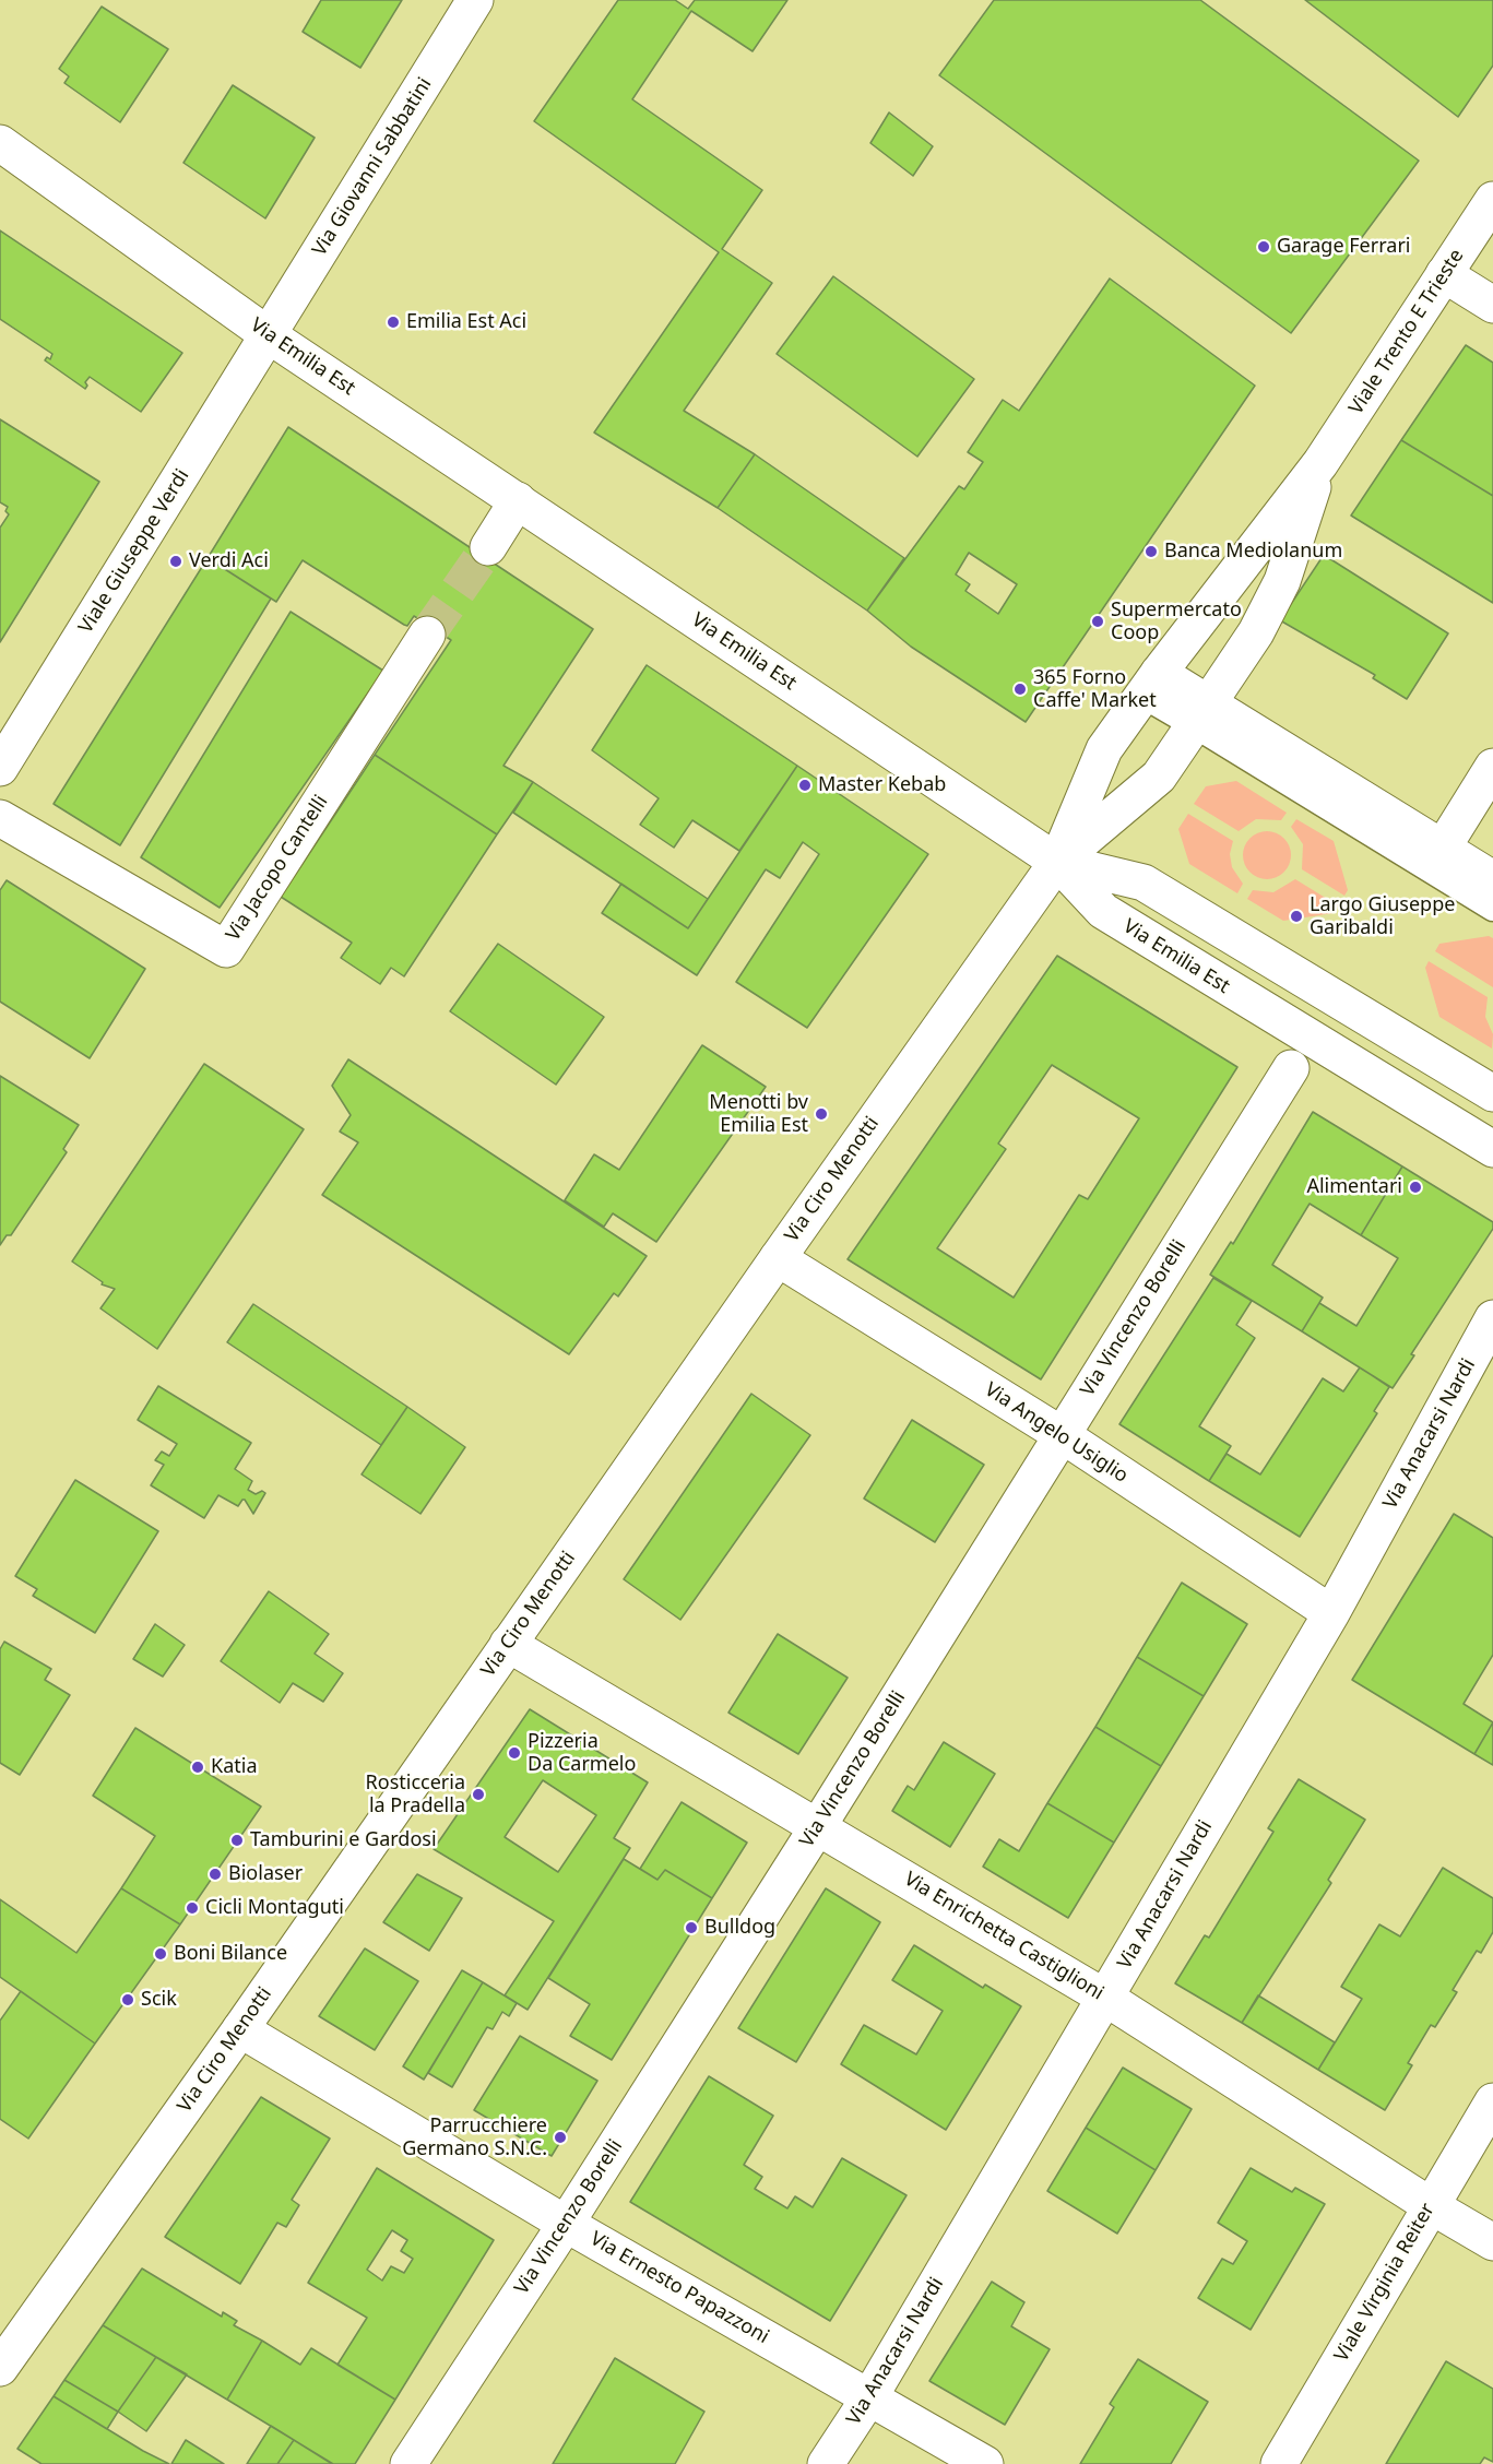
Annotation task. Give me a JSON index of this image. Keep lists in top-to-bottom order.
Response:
{
  "streets": {
    "street": [
      "Via Giovanni Sabbatini",
      "Viale Trento E Trieste",
      "Via Emilia Est",
      "Viale Giuseppe Verdi",
      "Via Jacopo Cantelli",
      "Via Ciro Menotti",
      "Via Vincenzo Borelli",
      "Via Angelo Usiglio",
      "Via Anacarsi Nardi",
      "Via Enrichetta Castiglioni",
      "Viale Virginia Reiter",
      "Via Ernesto Papazzoni"
    ]
  },
  "crossings": [
    ["Via Giovanni Sabbatini", "Via Emilia Est"],
    ["Via Giovanni Sabbatini", "Viale Giuseppe Verdi"],
    ["Viale Trento E Trieste", "Via Emilia Est"],
    ["Viale Trento E Trieste", "Via Ciro Menotti"],
    ["Via Emilia Est", "Viale Giuseppe Verdi"],
    ["Via Emilia Est", "Via Ciro Menotti"],
    ["Via Ciro Menotti", "Via Angelo Usiglio"],
    ["Via Ciro Menotti", "Via Enrichetta Castiglioni"],
    ["Via Ciro Menotti", "Via Ernesto Papazzoni"],
    ["Via Vincenzo Borelli", "Via Angelo Usiglio"],
    ["Via Vincenzo Borelli", "Via Enrichetta Castiglioni"],
    ["Via Vincenzo Borelli", "Via Ernesto Papazzoni"],
    ["Via Angelo Usiglio", "Via Anacarsi Nardi"],
    ["Via Anacarsi Nardi", "Via Enrichetta Castiglioni"],
    ["Via Anacarsi Nardi", "Via Ernesto Papazzoni"],
    ["Via Enrichetta Castiglioni", "Viale Virginia Reiter"]
  ],
  "places": [
    "Garage Ferrari",
    "Emilia Est Aci",
    "Banca Mediolanum",
    "Verdi Aci",
    "Supermercato Coop",
    "365 Forno Caffe' Market",
    "Master Kebab",
    "Largo Giuseppe Garibaldi",
    "Menotti bv Emilia Est",
    "Alimentari",
    "Pizzeria Da Carmelo",
    "Katia",
    "Rosticceria la Pradella",
    "Tamburini e Gardosi",
    "Biolaser",
    "Cicli Montaguti",
    "Bulldog",
    "Boni Bilance",
    "Scik",
    "Parrucchiere Germano S.N.C."
  ]
}
